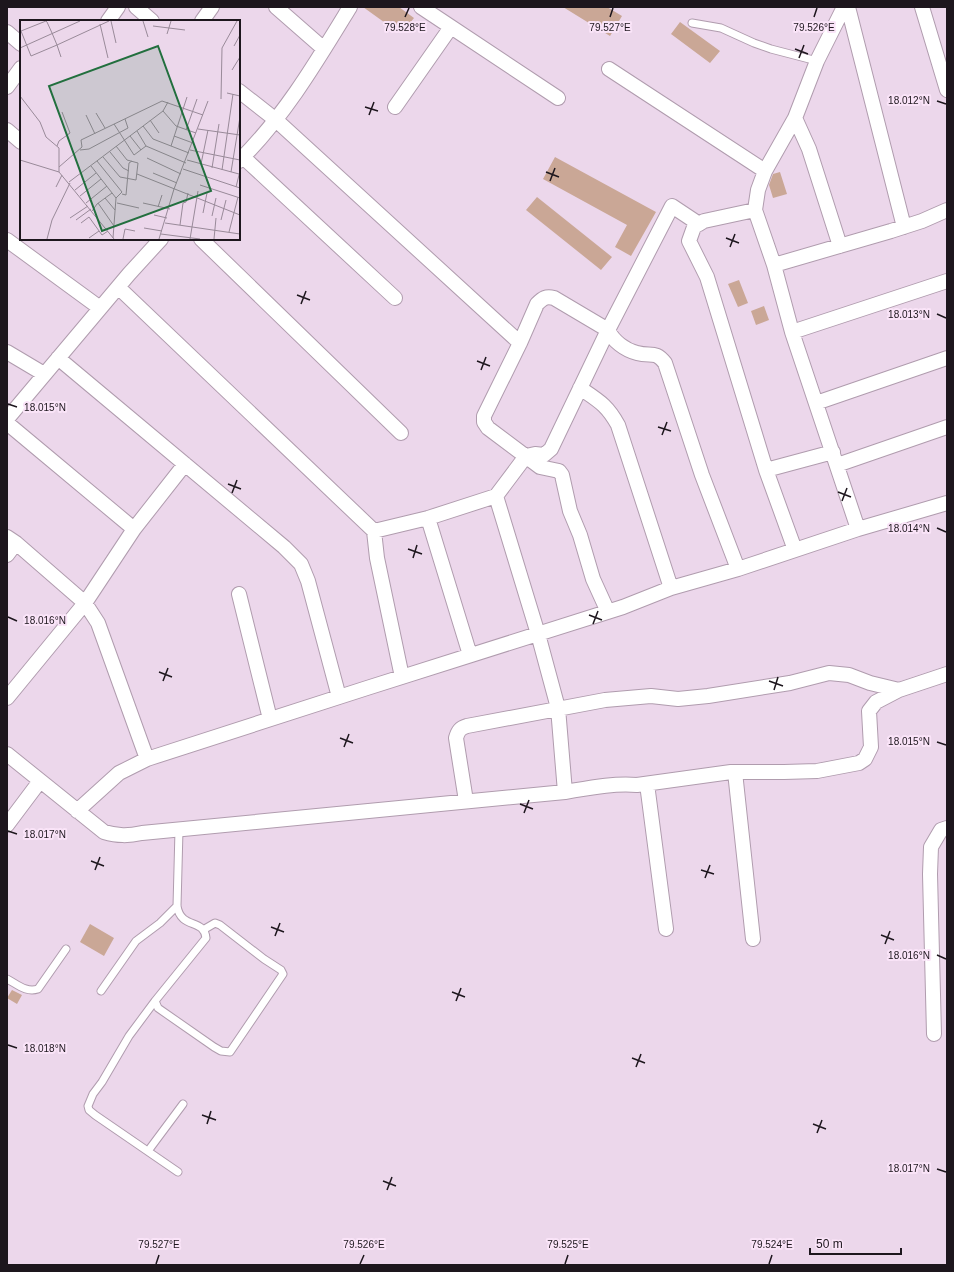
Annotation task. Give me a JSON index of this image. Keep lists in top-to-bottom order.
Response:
{
  "scale_bar": "50 m",
  "coordinates": [
    "79.528°E",
    "79.527°E",
    "79.526°E",
    "18.012°N",
    "18.013°N",
    "18.015°N",
    "18.014°N",
    "18.016°N",
    "18.017°N",
    "18.018°N",
    "79.525°E",
    "79.524°E"
  ]
}
